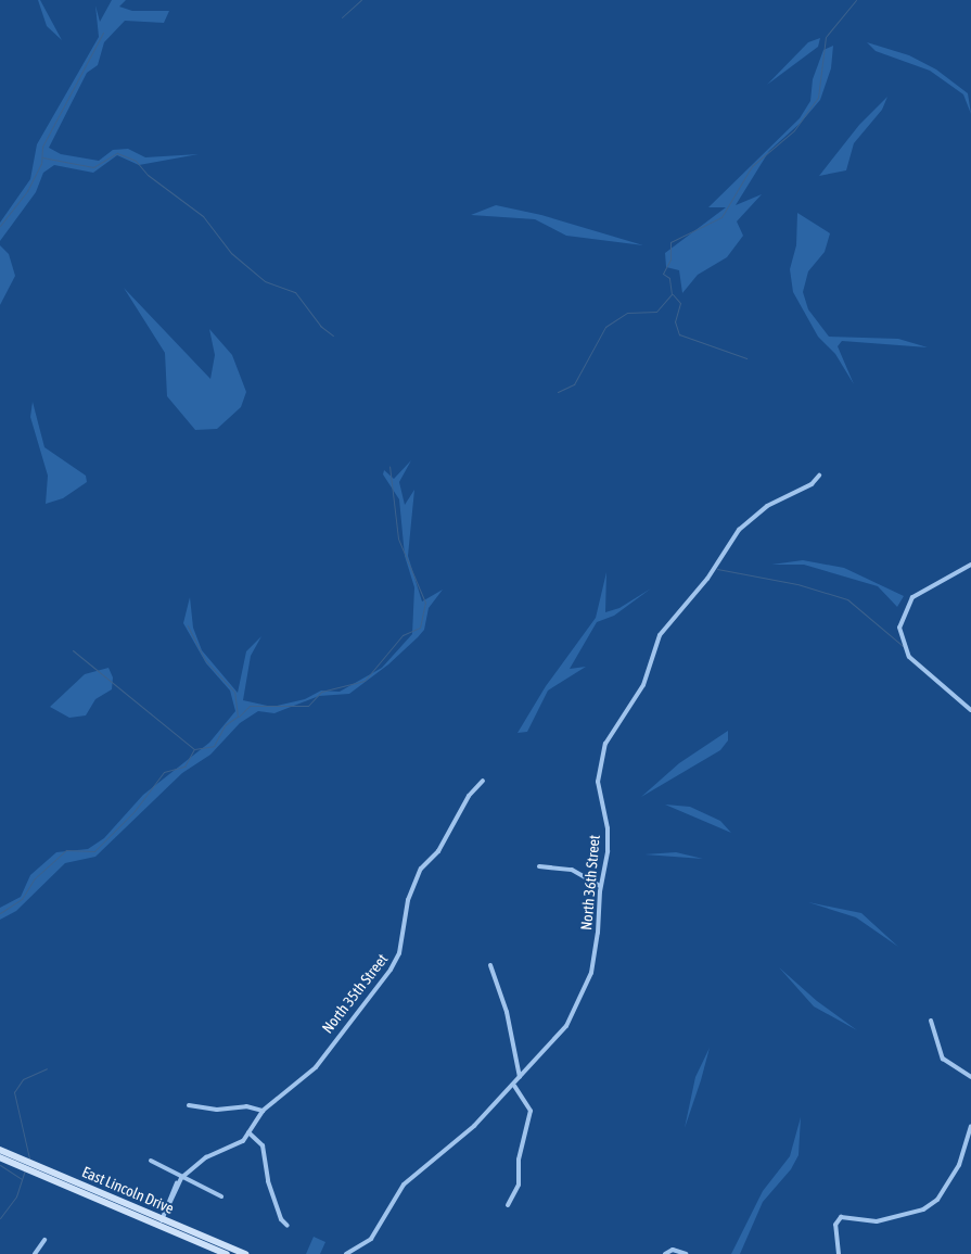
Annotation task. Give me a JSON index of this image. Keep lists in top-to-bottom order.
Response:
{
  "streets": {
    "main road": ["East Lincoln Drive"],
    "street": ["North 36th Street", "North 35th Street"]
  },
  "crossings": [
    ["North 35th Street", "East Lincoln Drive"]
  ]
}
